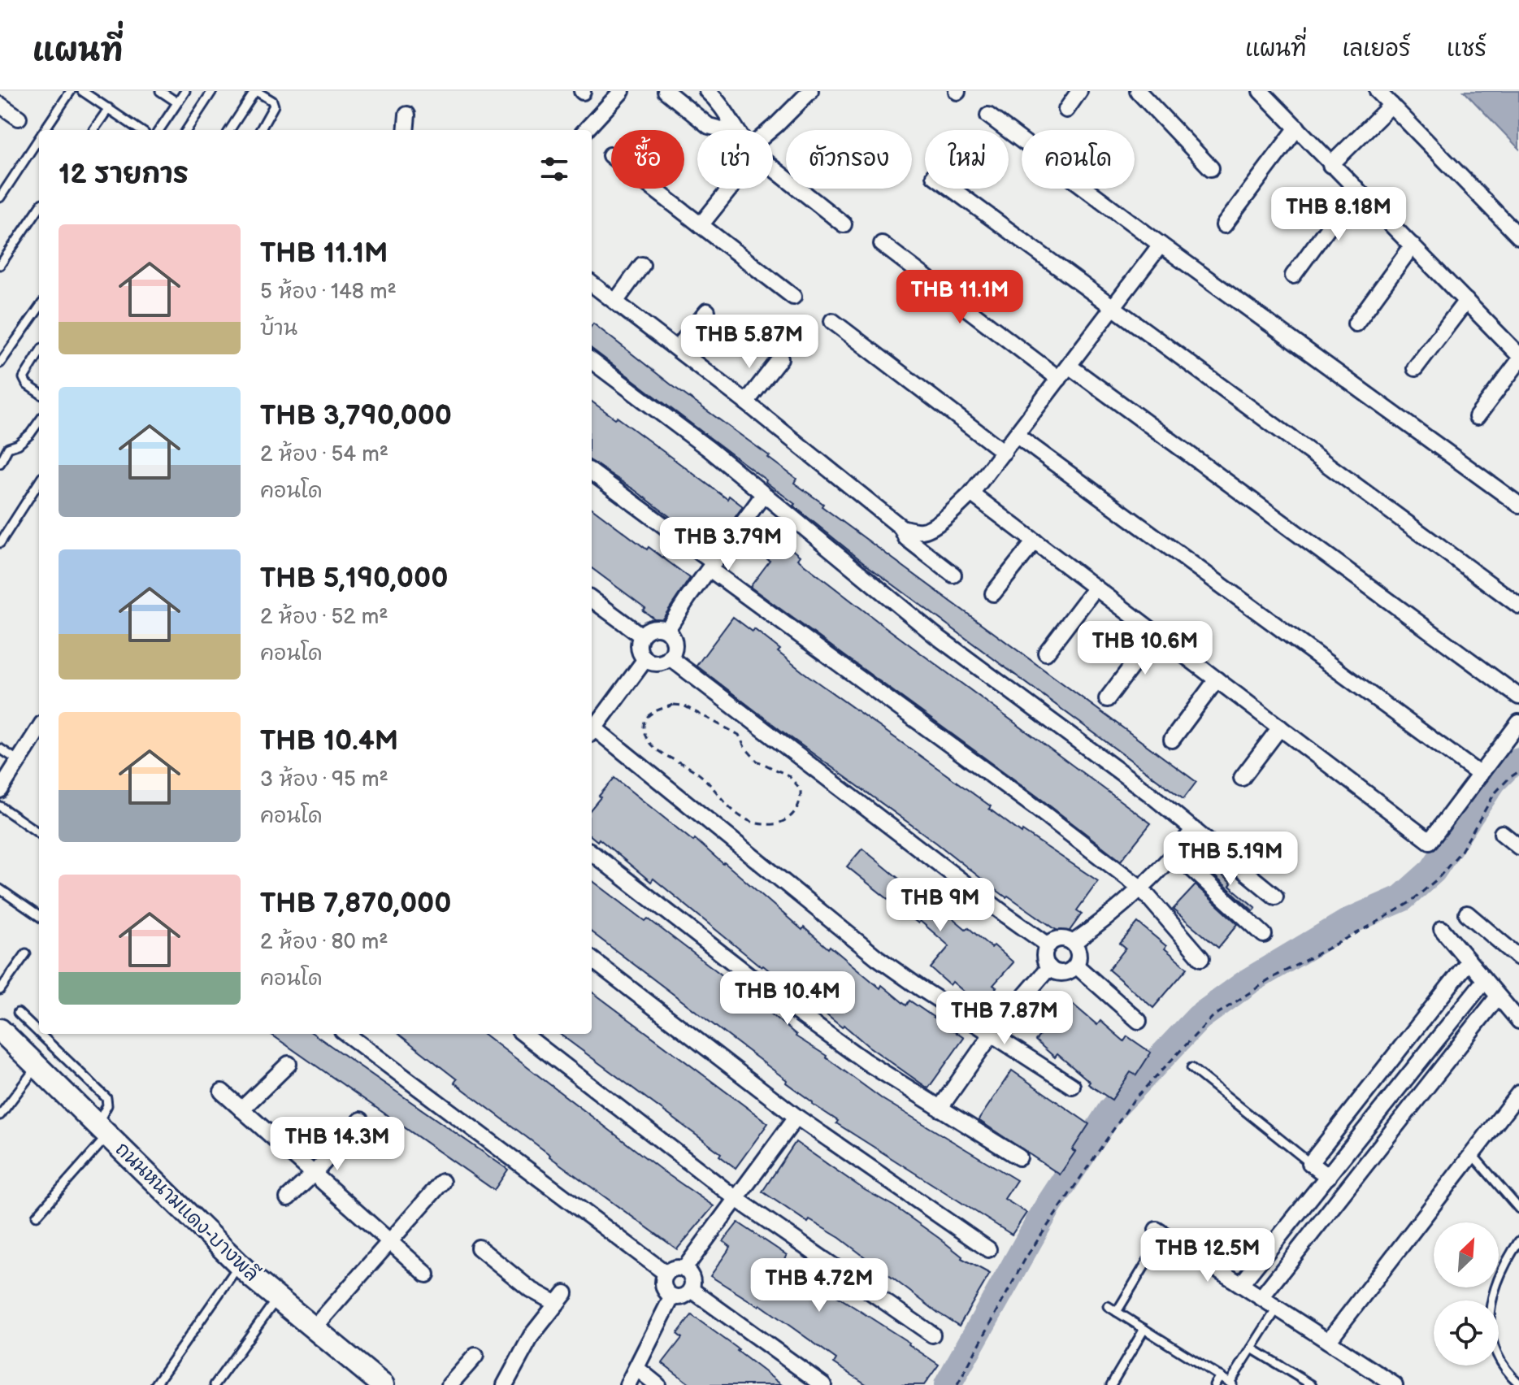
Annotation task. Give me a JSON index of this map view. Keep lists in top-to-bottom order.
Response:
{
  "streets": {
    "main road": ["ถนนหนามแดง-บางพลี"]
  },
  "north": "top right",
  "page": {
    "header": "แผนที่",
    "nav": ["แผนที่", "เลเยอร์", "แชร์"],
    "chip": [
      "ซื้อ",
      "เช่า",
      "ตัวกรอง",
      "ใหม่",
      "คอนโด"
    ],
    "heading": "12 รายการ",
    "price": [
      "THB 8.18M",
      "THB 11.1M",
      "THB 5.87M",
      "THB 3.79M",
      "THB 10.6M",
      "THB 5.19M",
      "THB 9M",
      "THB 10.4M",
      "THB 7.87M",
      "THB 14.3M",
      "THB 12.5M",
      "THB 4.72M"
    ],
    "list": [
      {
        "name": "THB 11.1M",
        "note": "5 ห้อง · 148 m² · บ้าน"
      },
      {
        "name": "THB 3,790,000",
        "note": "2 ห้อง · 54 m² · คอนโด"
      },
      {
        "name": "THB 5,190,000",
        "note": "2 ห้อง · 52 m² · คอนโด"
      },
      {
        "name": "THB 10.4M",
        "note": "3 ห้อง · 95 m² · คอนโด"
      },
      {
        "name": "THB 7,870,000",
        "note": "2 ห้อง · 80 m² · คอนโด"
      }
    ]
  }
}
